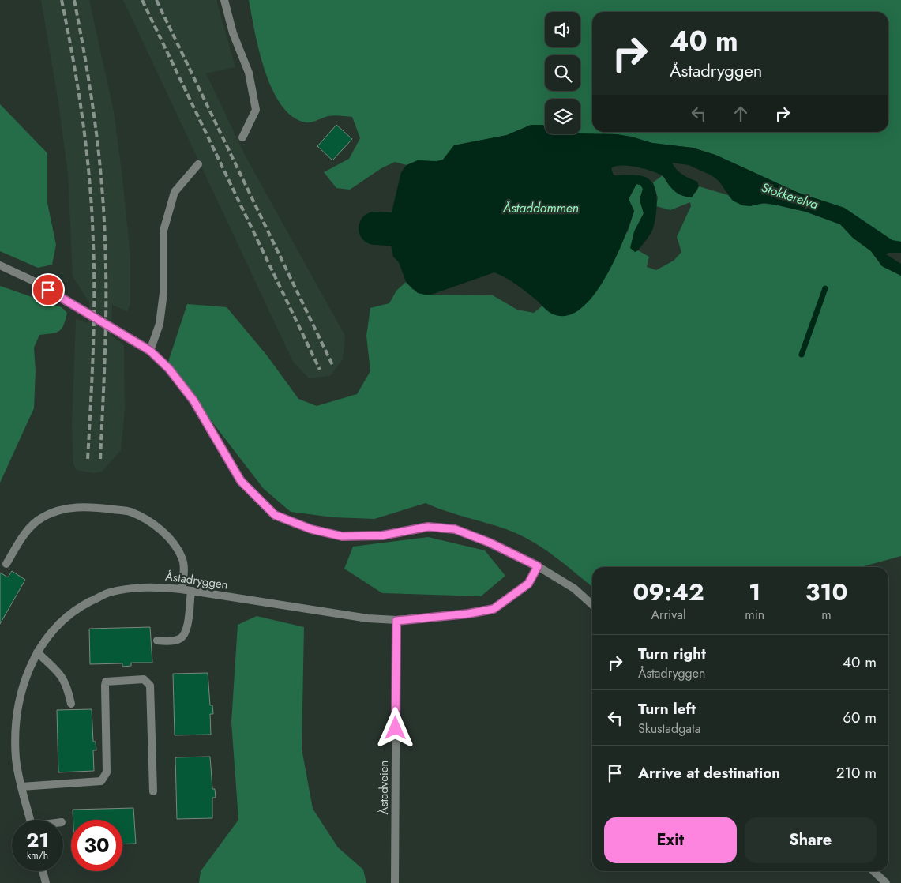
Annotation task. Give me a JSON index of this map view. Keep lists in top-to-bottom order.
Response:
{
  "streets": {
    "street": ["Åstadryggen", "Åstadveien"]
  },
  "crossings": [
    ["Åstadryggen", "Åstadveien"]
  ],
  "water": ["Stokkerelva", "Åstaddammen"],
  "page": {
    "turn": ["40 m", "Åstadryggen"],
    "eta": [
      "09:42",
      "Arrival",
      "1",
      "min",
      "310",
      "m"
    ],
    "list": [
      {
        "name": "Turn right",
        "note": "Åstadryggen",
        "value": "40 m"
      },
      {
        "name": "Turn left",
        "note": "Skustadgata",
        "value": "60 m"
      },
      {
        "name": "Arrive at destination",
        "value": "210 m"
      }
    ],
    "buttons": ["Exit", "Share"],
    "speed": "21 km/h",
    "limit": "30"
  }
}
